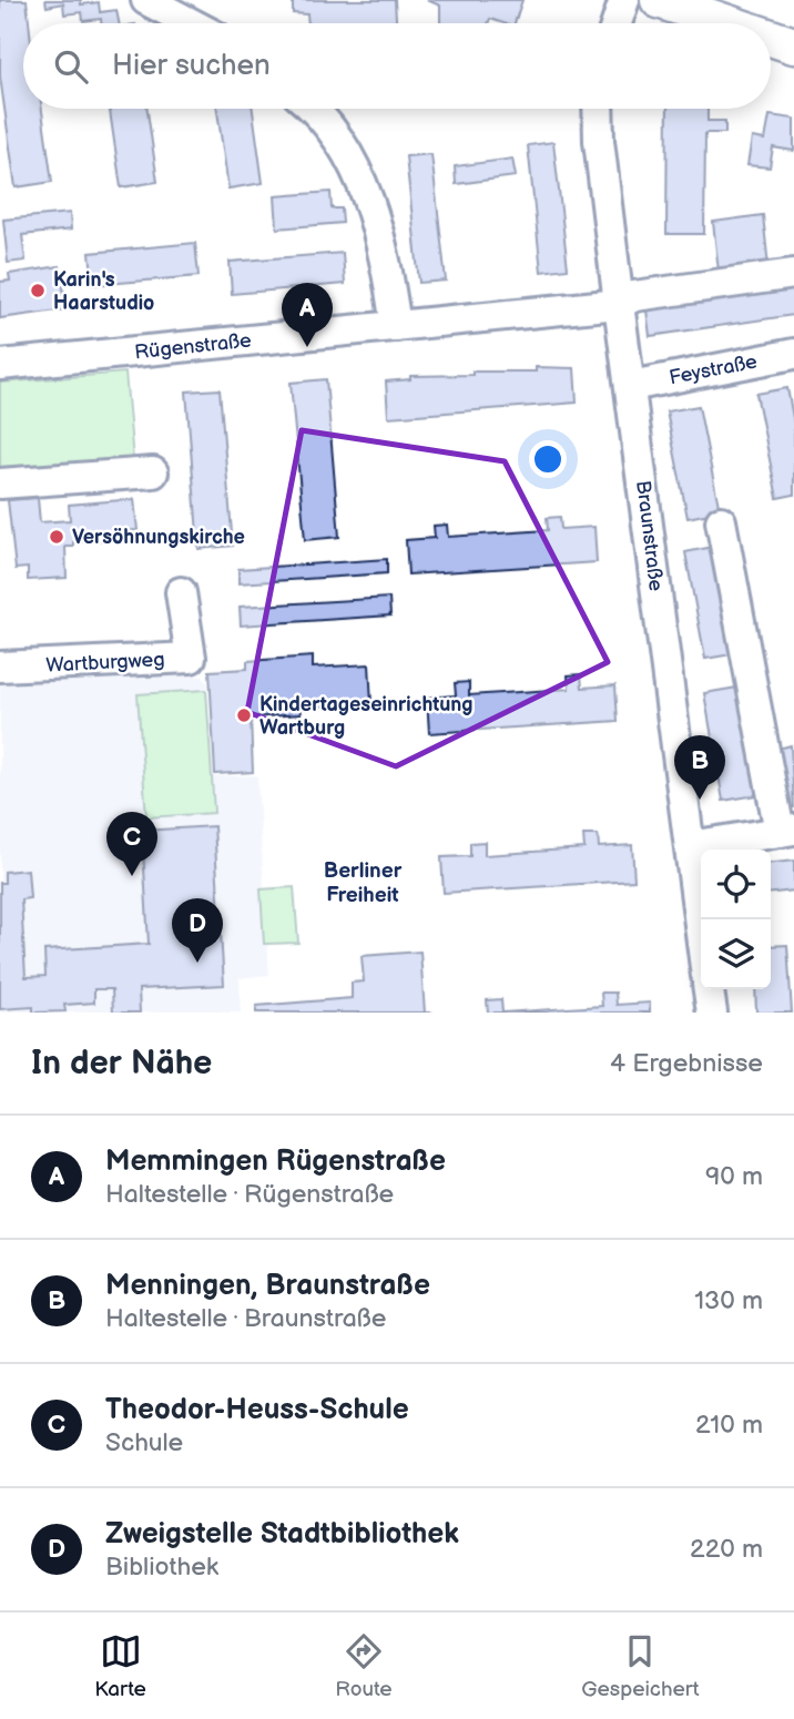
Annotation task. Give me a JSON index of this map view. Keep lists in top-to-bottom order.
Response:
{
  "streets": {
    "street": [
      "Rügenstraße",
      "Feystraße",
      "Braunstraße",
      "Wartburgweg"
    ]
  },
  "crossings": [
    ["Rügenstraße", "Braunstraße"],
    ["Feystraße", "Braunstraße"]
  ],
  "districts": ["Berliner Freiheit"],
  "places": ["Karin's Haarstudio", "Versöhnungskirche", "Kindertageseinrichtung Wartburg"],
  "page": {
    "search": "Hier suchen",
    "pins": [
      "A",
      "B",
      "C",
      "D"
    ],
    "heading": ["In der Nähe", "4 Ergebnisse"],
    "list": [
      {
        "mark": "A",
        "name": "Memmingen Rügenstraße",
        "note": "Haltestelle · Rügenstraße",
        "value": "90 m"
      },
      {
        "mark": "B",
        "name": "Menningen, Braunstraße",
        "note": "Haltestelle · Braunstraße",
        "value": "130 m"
      },
      {
        "mark": "C",
        "name": "Theodor-Heuss-Schule",
        "note": "Schule",
        "value": "210 m"
      },
      {
        "mark": "D",
        "name": "Zweigstelle Stadtbibliothek",
        "note": "Bibliothek",
        "value": "220 m"
      }
    ],
    "nav": ["Karte", "Route", "Gespeichert"]
  }
}
